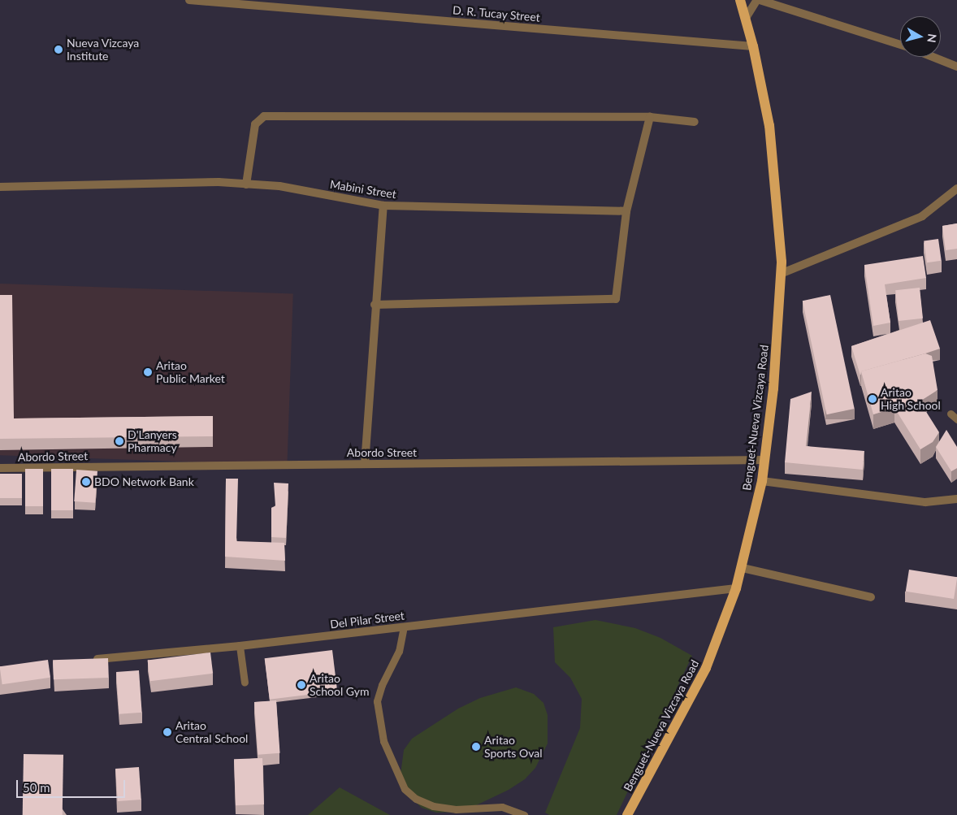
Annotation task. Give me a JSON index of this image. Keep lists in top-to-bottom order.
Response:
{
  "streets": {
    "main road": ["Benguet-Nueva Vizcaya Road"],
    "street": [
      "D. R. Tucay Street",
      "Mabini Street",
      "Abordo Street",
      "Del Pilar Street"
    ]
  },
  "crossings": [
    ["D. R. Tucay Street", "Benguet-Nueva Vizcaya Road"],
    ["Benguet-Nueva Vizcaya Road", "Abordo Street"],
    ["Benguet-Nueva Vizcaya Road", "Del Pilar Street"]
  ],
  "places": [
    "Nueva Vizcaya Institute",
    "Aritao Public Market",
    "Aritao High School",
    "D'Lanyers Pharmacy",
    "BDO Network Bank",
    "Aritao School Gym",
    "Aritao Central School",
    "Aritao Sports Oval"
  ],
  "scale_bar": "50 m",
  "north": "right"
}
